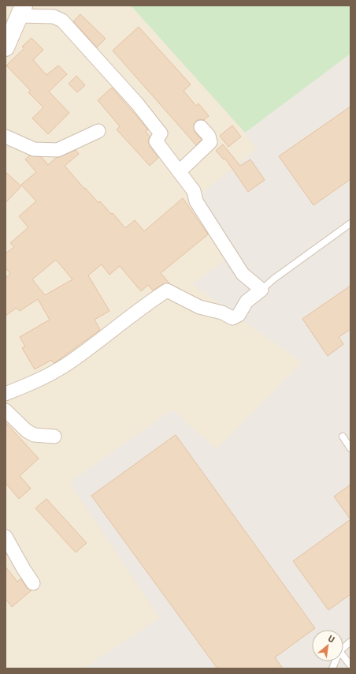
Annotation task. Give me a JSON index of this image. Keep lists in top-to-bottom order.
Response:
{
  "north": "top right"
}
